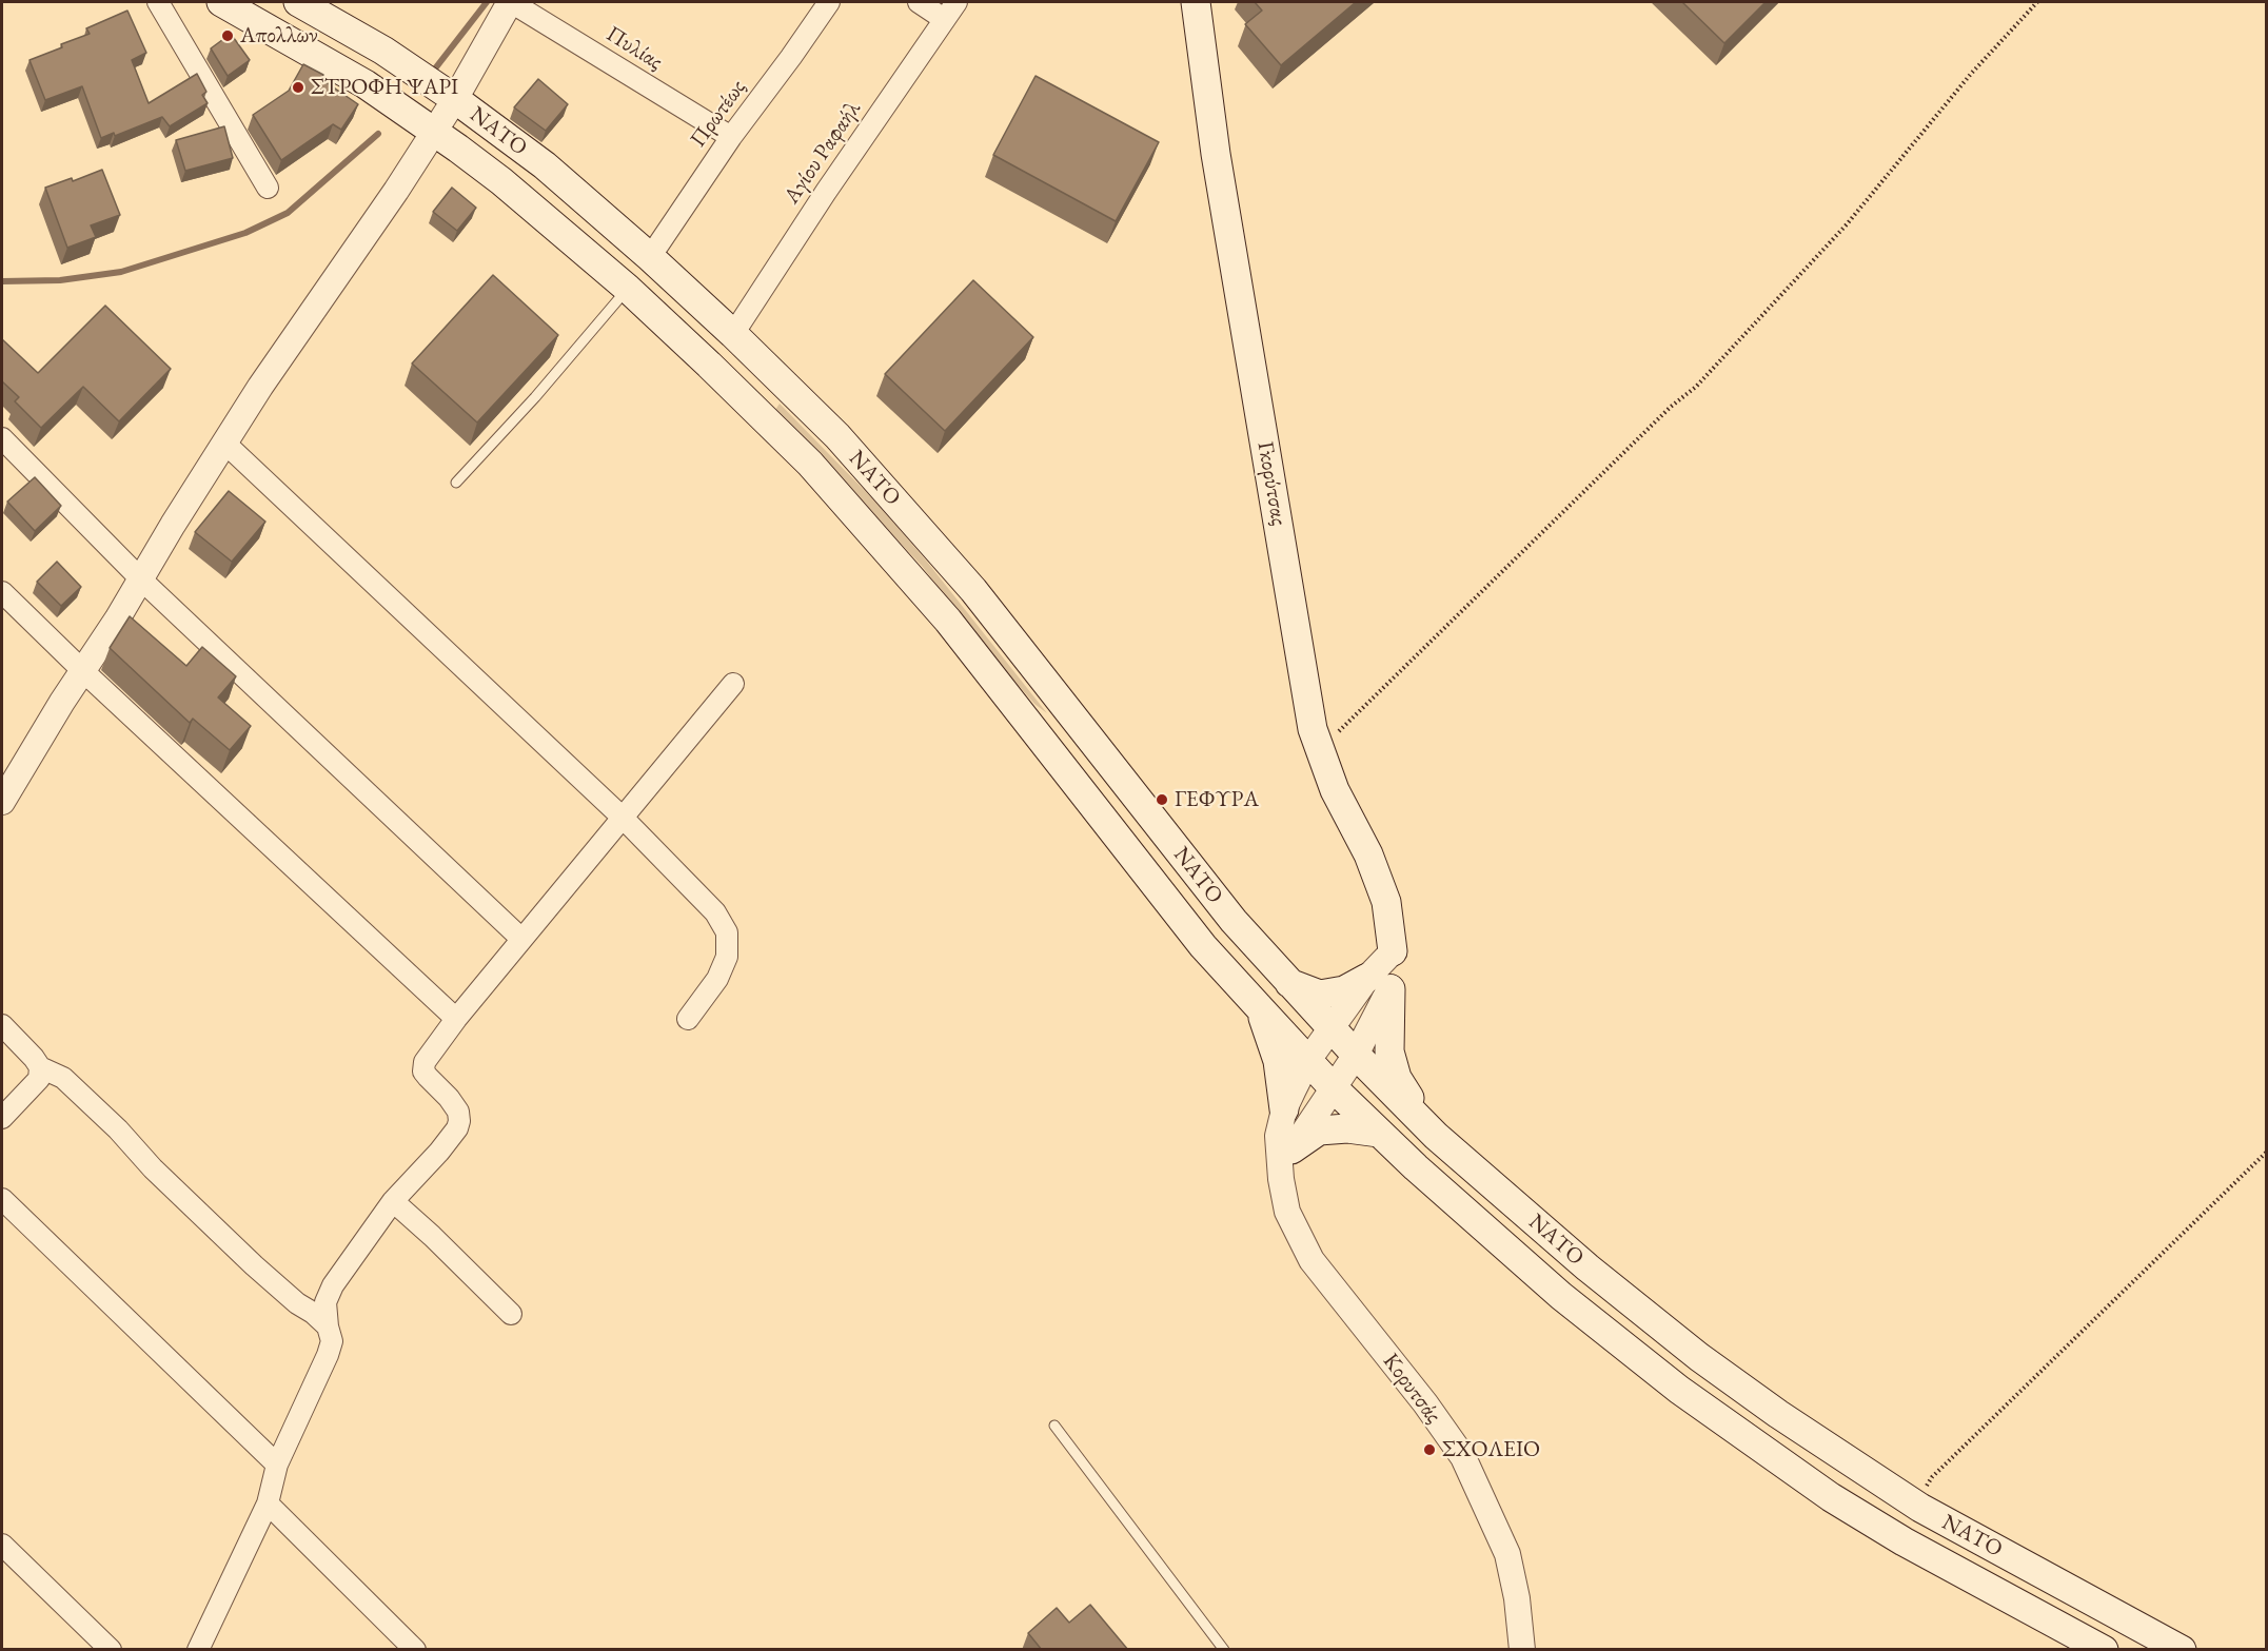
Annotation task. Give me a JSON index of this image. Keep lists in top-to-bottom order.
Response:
{
  "streets": {
    "main road": ["ΝΑΤΟ", "Γκορύτσας"],
    "street": [
      "Πυλίας",
      "Πρωτέως",
      "Αγίου Ραφαήλ",
      "Κορυτσάς"
    ]
  },
  "crossings": [
    ["Πυλίας", "Πρωτέως"],
    ["Πρωτέως", "ΝΑΤΟ"],
    ["ΝΑΤΟ", "Αγίου Ραφαήλ"],
    ["ΝΑΤΟ", "Κορυτσάς"]
  ],
  "places": [
    "Απολλων",
    "ΣΤΡΟΦΗ ΨΑΡΙ",
    "ΓΕΦΥΡΑ",
    "ΣΧΟΛΕΙΟ"
  ]
}
